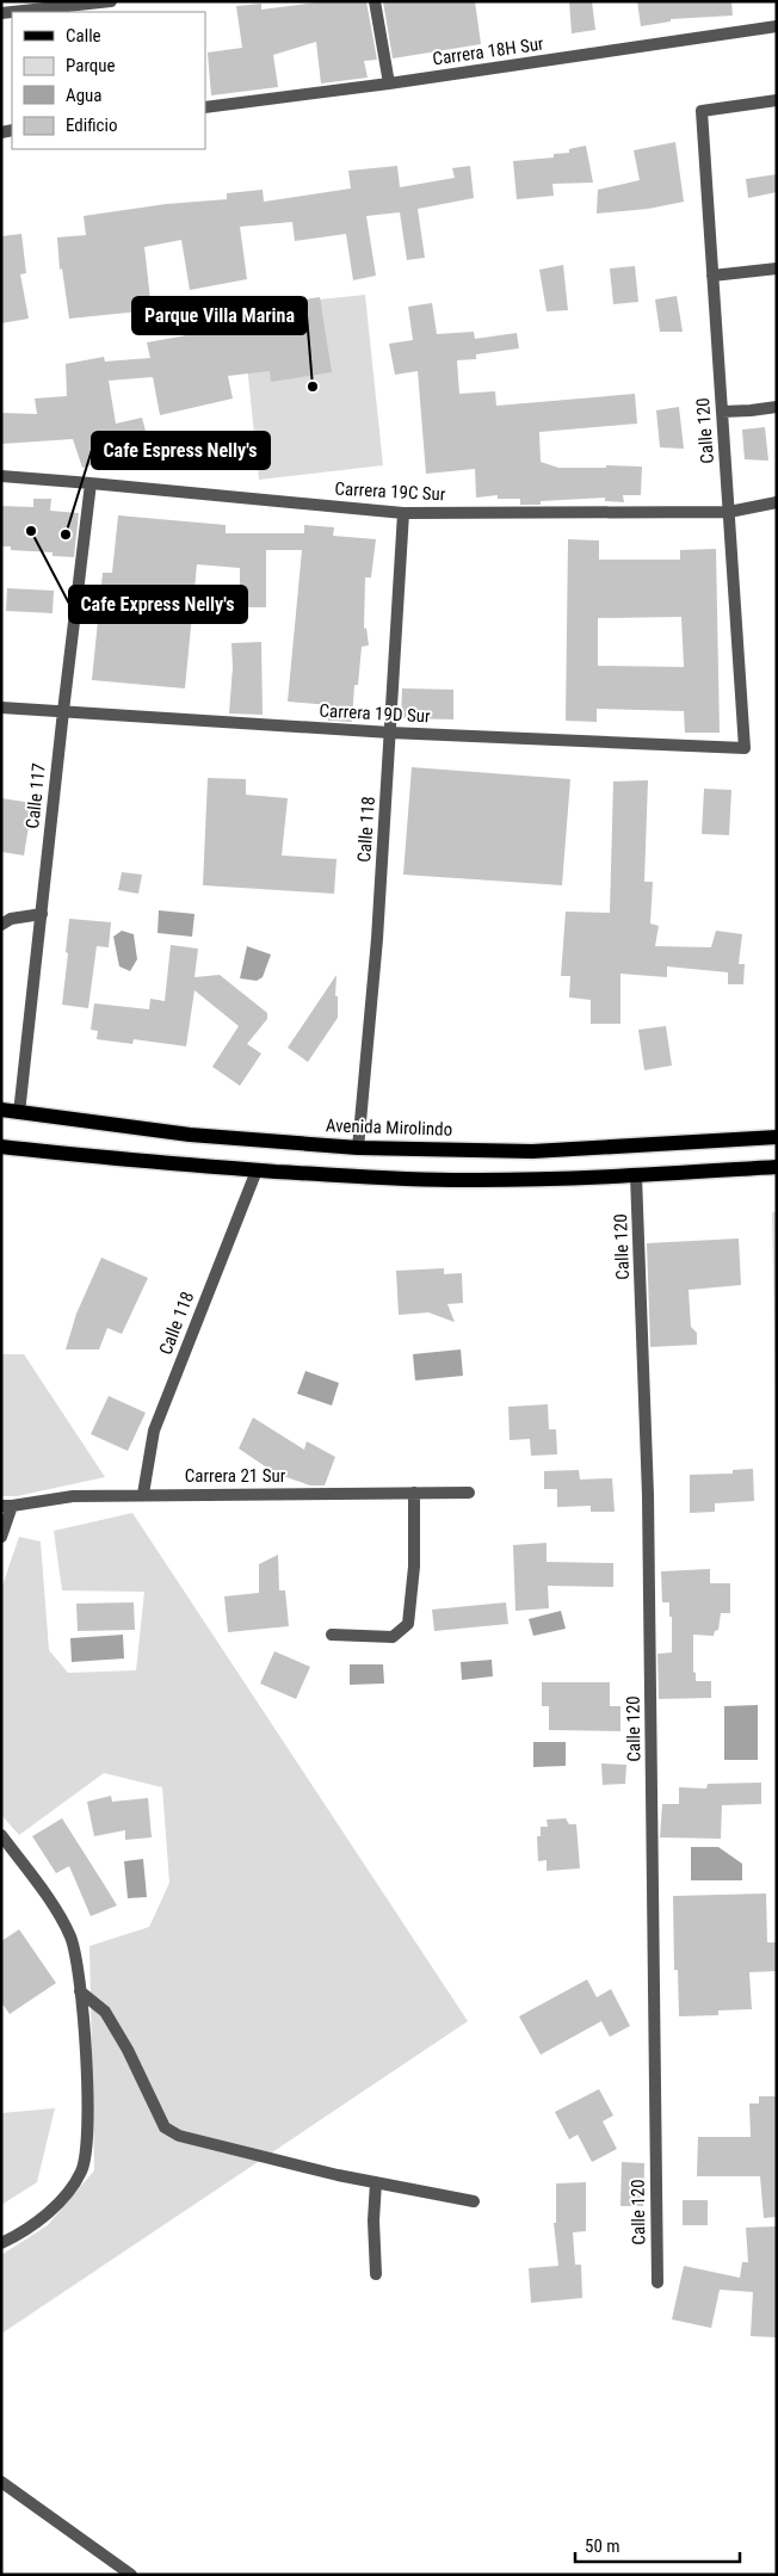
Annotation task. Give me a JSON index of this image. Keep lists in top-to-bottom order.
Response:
{
  "streets": {
    "main road": ["Avenida Mirolindo"],
    "street": [
      "Carrera 18H Sur",
      "Calle 120",
      "Carrera 19C Sur",
      "Carrera 19D Sur",
      "Calle 117",
      "Calle 118",
      "Carrera 21 Sur"
    ]
  },
  "crossings": [
    ["Calle 120", "Carrera 19C Sur"],
    ["Calle 120", "Carrera 19D Sur"],
    ["Carrera 19C Sur", "Calle 117"],
    ["Carrera 19C Sur", "Calle 118"],
    ["Carrera 19D Sur", "Calle 117"],
    ["Carrera 19D Sur", "Calle 118"],
    ["Calle 117", "Avenida Mirolindo"],
    ["Calle 118", "Avenida Mirolindo"],
    ["Calle 118", "Carrera 21 Sur"]
  ],
  "places": ["Parque Villa Marina", "Cafe Express Nelly's", "Cafe Espress Nelly's"],
  "legend": [
    "Calle",
    "Parque",
    "Agua",
    "Edificio"
  ],
  "scale_bar": "50 m"
}
